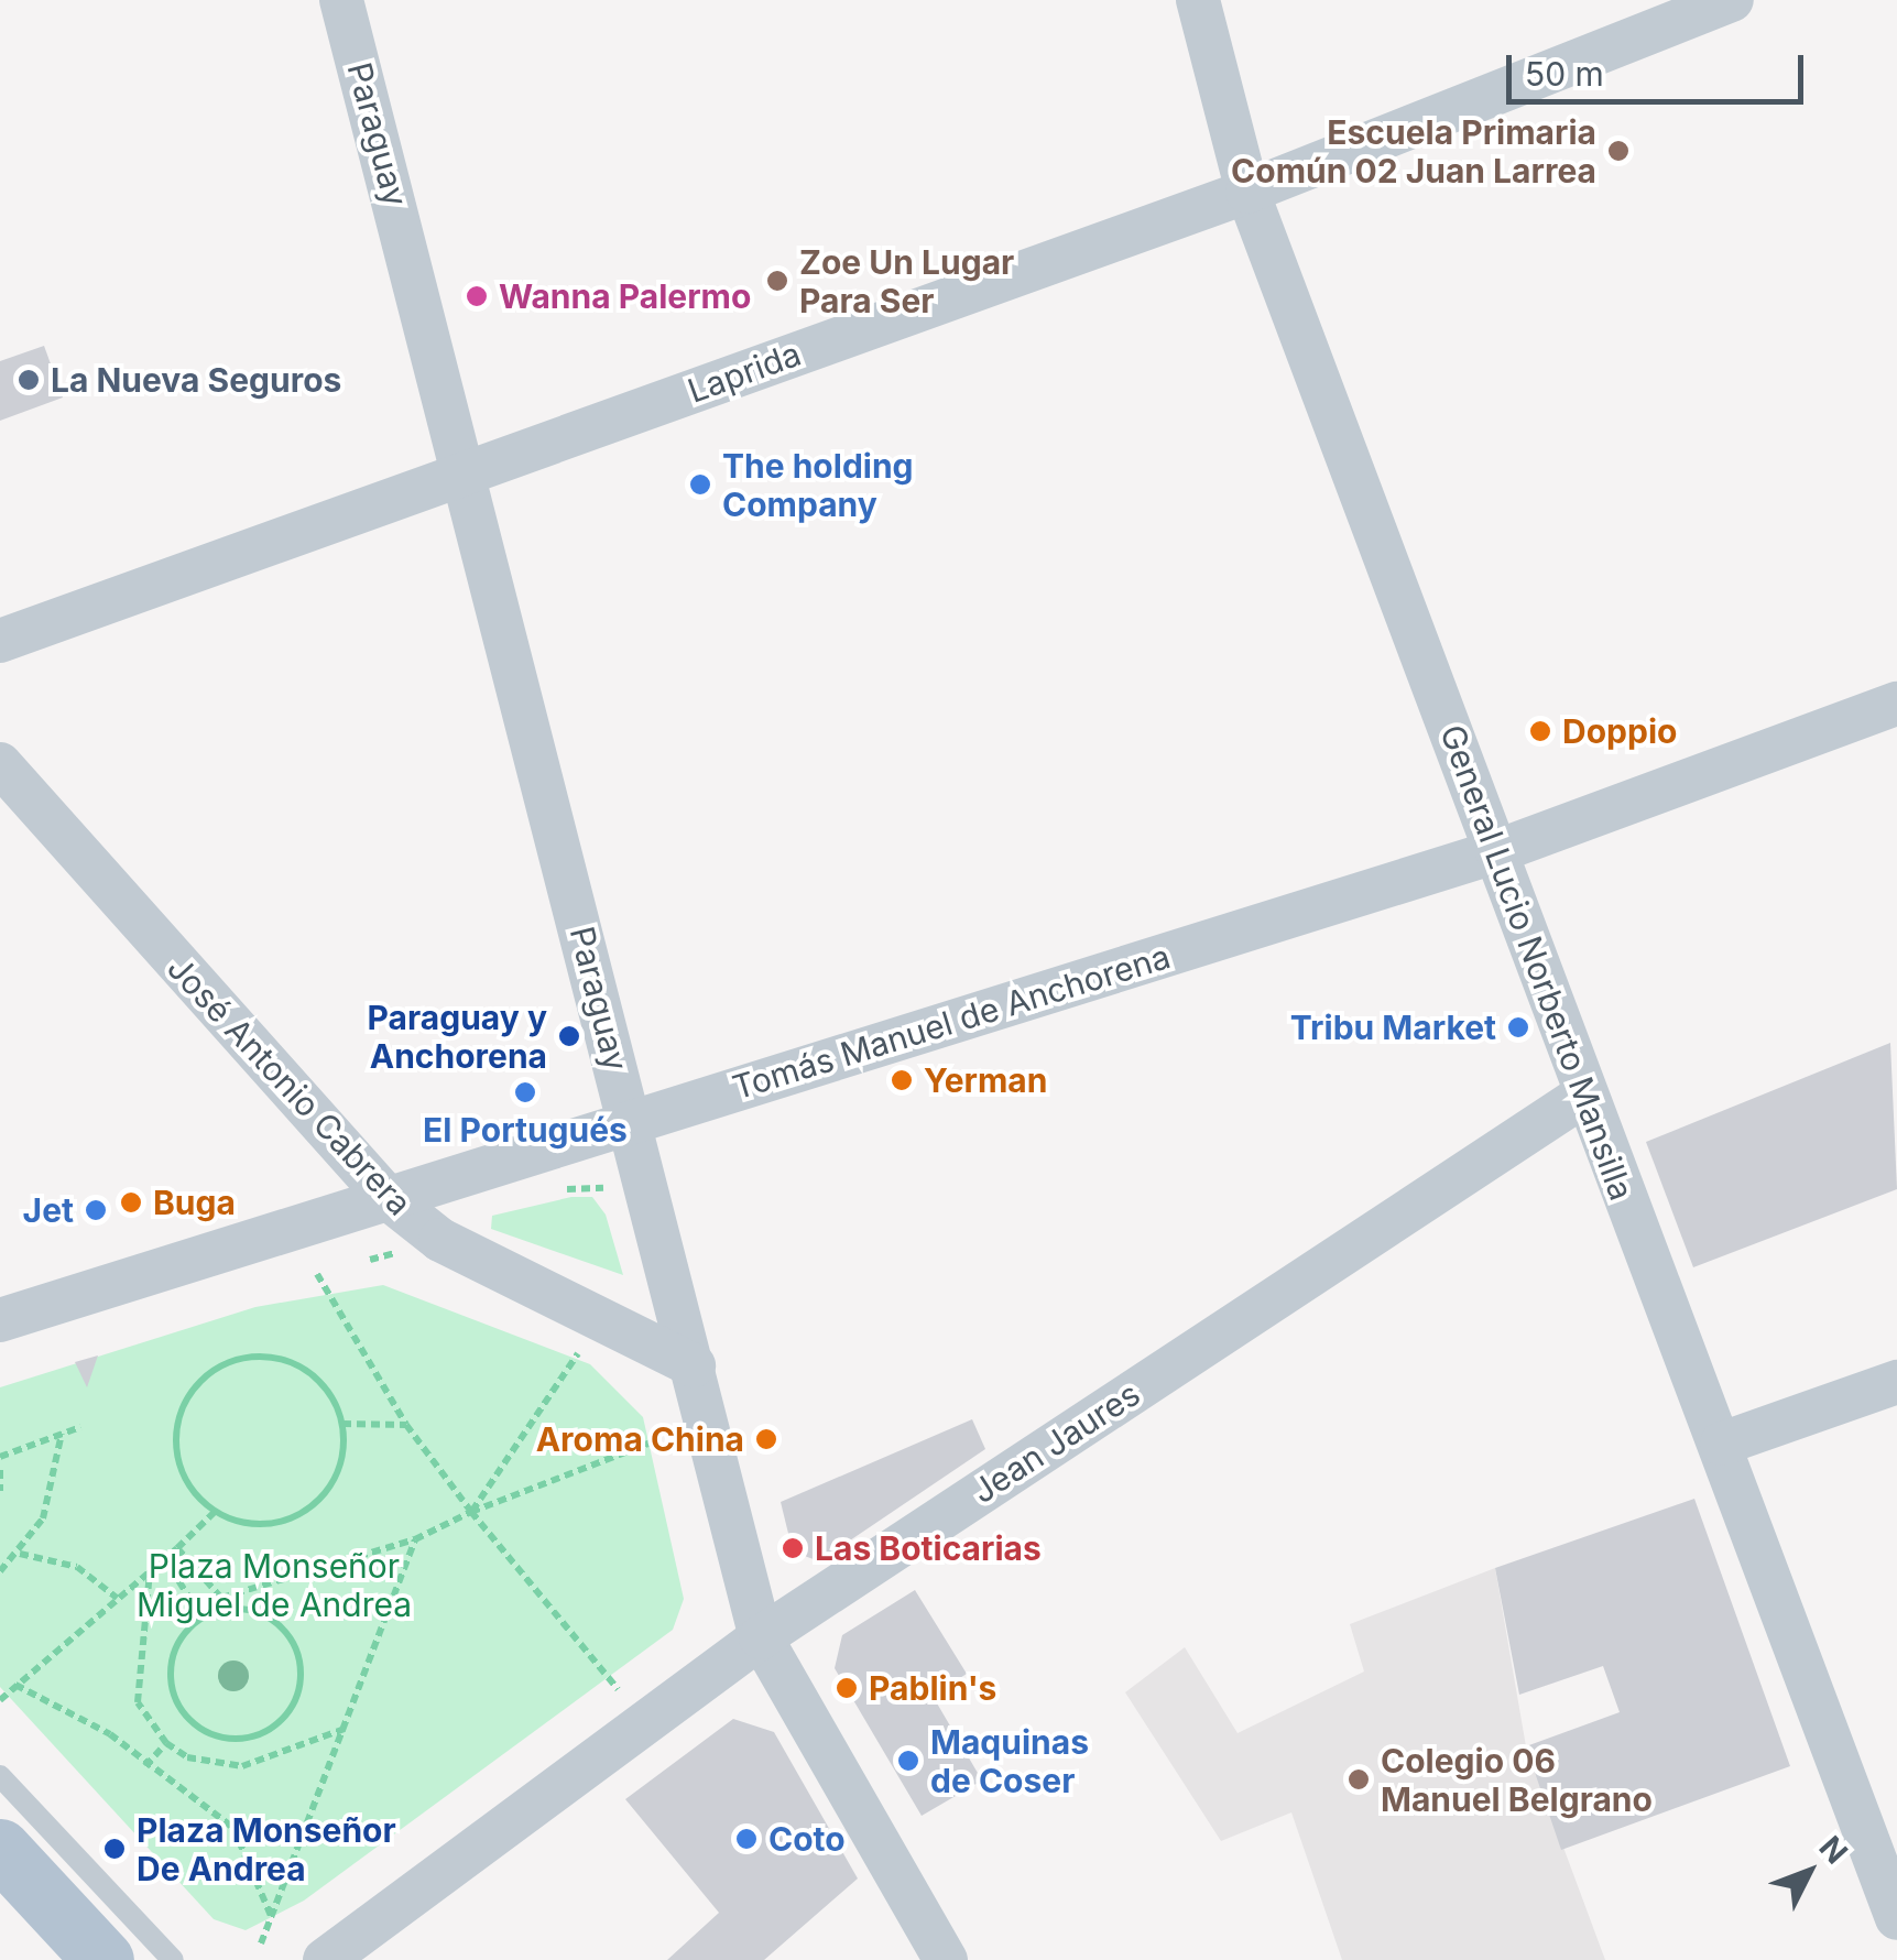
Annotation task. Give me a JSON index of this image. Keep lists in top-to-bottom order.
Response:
{
  "streets": {
    "street": [
      "Paraguay",
      "Laprida",
      "General Lucio Norberto Mansilla",
      "Tomás Manuel de Anchorena",
      "José Antonio Cabrera",
      "Jean Jaures"
    ]
  },
  "crossings": [
    ["Paraguay", "Laprida"],
    ["Paraguay", "Tomás Manuel de Anchorena"],
    ["Paraguay", "José Antonio Cabrera"],
    ["Paraguay", "Jean Jaures"],
    ["Laprida", "General Lucio Norberto Mansilla"],
    ["General Lucio Norberto Mansilla", "Tomás Manuel de Anchorena"],
    ["General Lucio Norberto Mansilla", "Jean Jaures"],
    ["Tomás Manuel de Anchorena", "José Antonio Cabrera"]
  ],
  "parks": ["Plaza Monseñor Miguel de Andrea"],
  "places": [
    "Escuela Primaria Común 02 Juan Larrea",
    "Zoe Un Lugar Para Ser",
    "Wanna Palermo",
    "La Nueva Seguros",
    "The holding Company",
    "Doppio",
    "Tribu Market",
    "Paraguay y Anchorena",
    "Yerman",
    "El Portugués",
    "Buga",
    "Jet",
    "Aroma China",
    "Las Boticarias",
    "Pablin's",
    "Maquinas de Coser",
    "Colegio 06 Manuel Belgrano",
    "Coto",
    "Plaza Monseñor De Andrea"
  ],
  "scale_bar": "50 m",
  "north": "top right"
}
